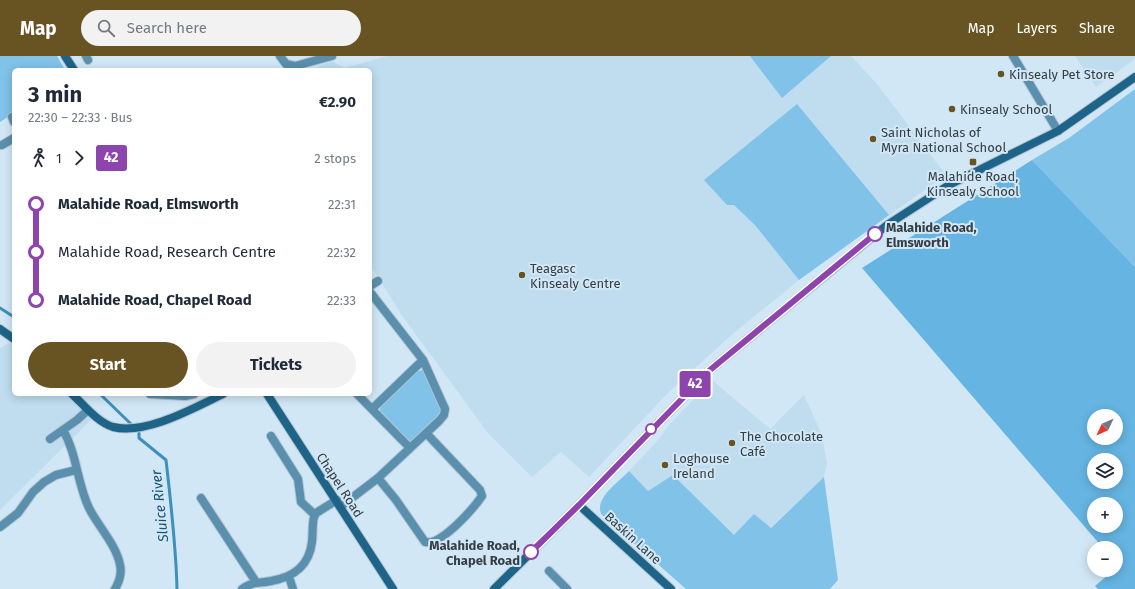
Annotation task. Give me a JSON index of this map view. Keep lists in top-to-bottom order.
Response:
{
  "streets": {
    "main road": ["Chapel Road", "Baskin Lane"]
  },
  "water": ["Sluice River"],
  "places": {
    "other": [
      "Kinsealy Pet Store",
      "Kinsealy School",
      "Saint Nicholas of Myra National School",
      "Malahide Road, Elmsworth",
      "Teagasc Kinsealy Centre",
      "The Chocolate Café",
      "Loghouse Ireland",
      "Malahide Road, Chapel Road"
    ],
    "transit": ["Malahide Road, Kinsealy School"]
  },
  "lines": ["bus line 42"],
  "north": "bottom left",
  "page": {
    "header": "Map",
    "search": "Search here",
    "nav": ["Map", "Layers", "Share"],
    "on_map": "42",
    "heading": ["3 min", "22:30 – 22:33 · Bus", "€2.90"],
    "legs": ["1", "42", "2 stops"],
    "list": [
      {
        "name": "Malahide Road, Elmsworth",
        "value": "22:31"
      },
      {
        "name": "Malahide Road, Research Centre",
        "value": "22:32"
      },
      {
        "name": "Malahide Road, Chapel Road",
        "value": "22:33"
      }
    ],
    "buttons": ["Start", "Tickets"],
    "map_buttons": ["+", "−"]
  }
}
